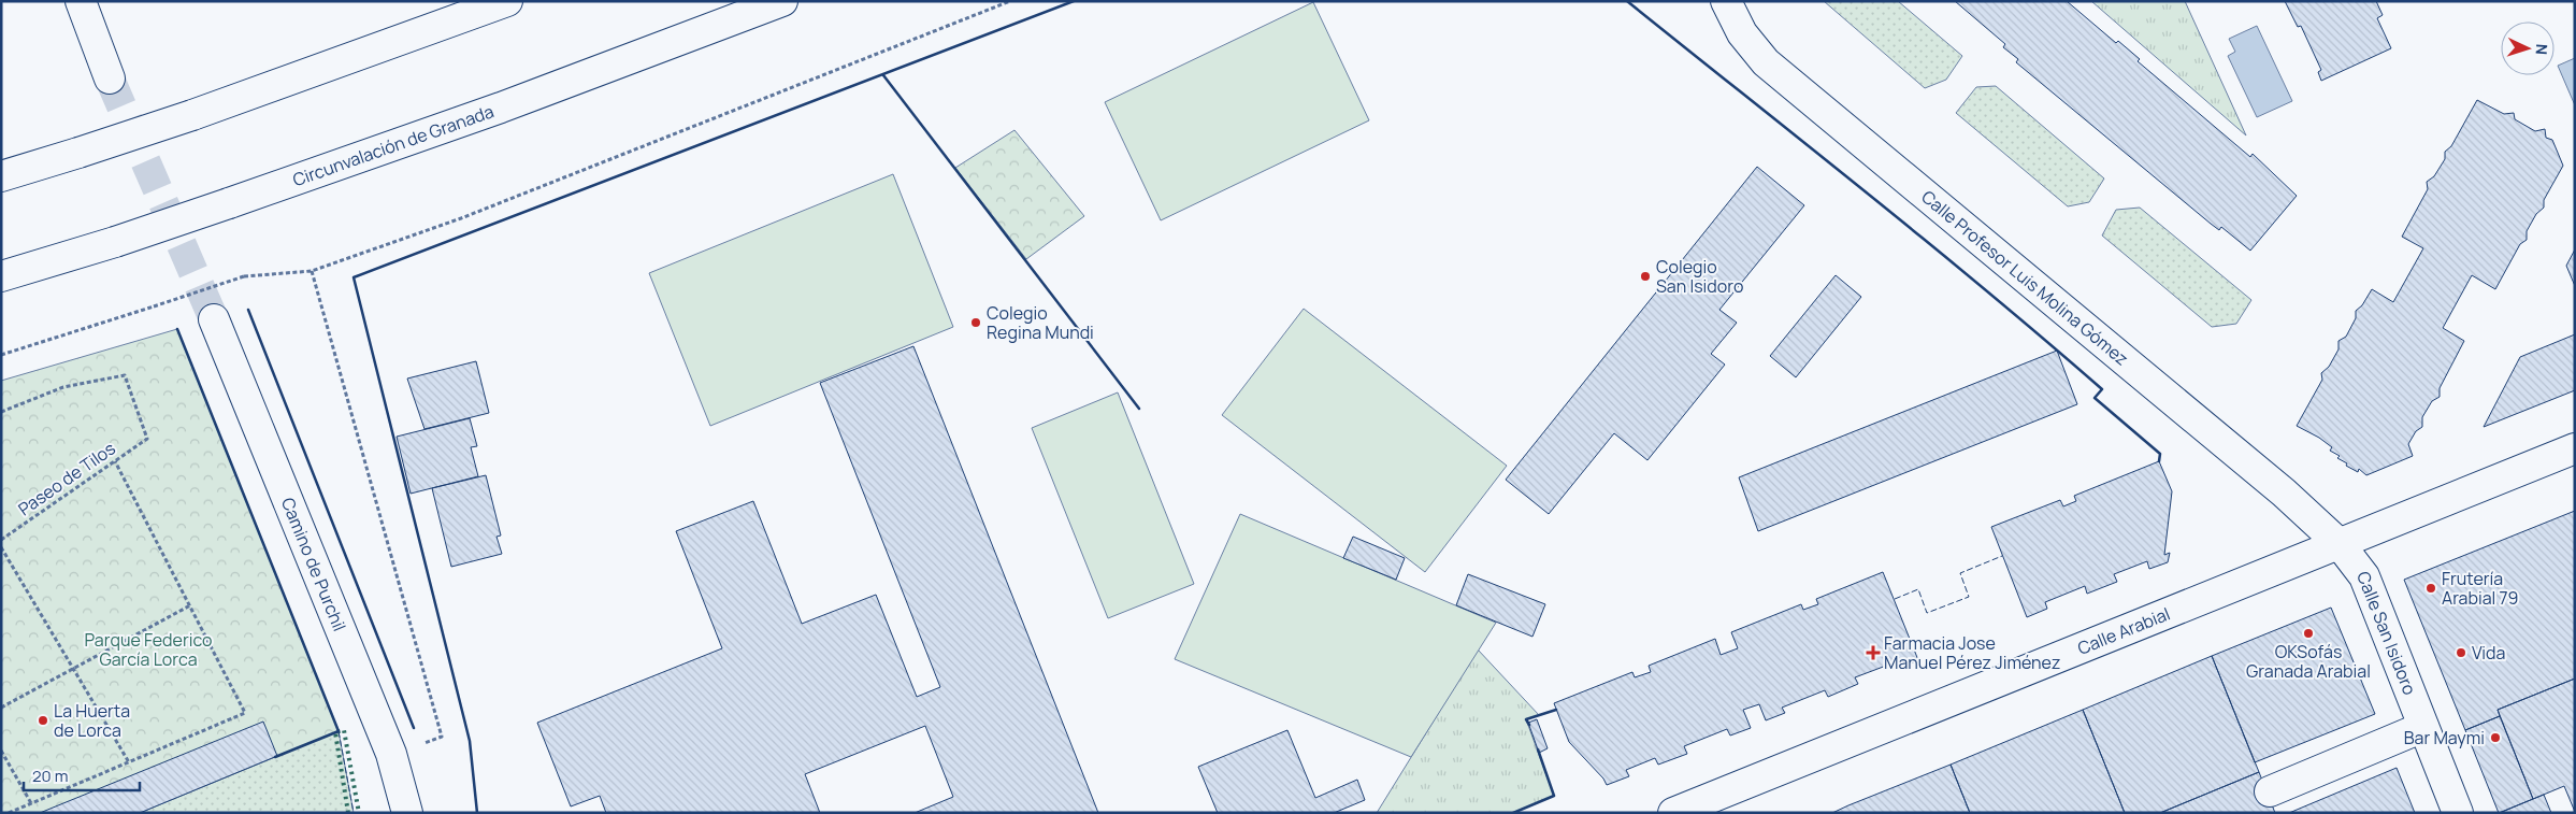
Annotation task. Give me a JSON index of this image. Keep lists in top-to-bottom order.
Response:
{
  "streets": {
    "main road": [
      "Circunvalación de Granada",
      "Calle Profesor Luis Molina Gómez",
      "Camino de Purchil",
      "Calle Arabial",
      "Calle San Isidoro"
    ],
    "path": ["Paseo de Tilos"]
  },
  "crossings": [
    ["Calle Profesor Luis Molina Gómez", "Calle Arabial"],
    ["Calle Profesor Luis Molina Gómez", "Calle San Isidoro"],
    ["Calle Arabial", "Calle San Isidoro"]
  ],
  "parks": ["Parque Federico García Lorca"],
  "places": {
    "other": [
      "Colegio San Isidoro",
      "Colegio Regina Mundi",
      "Frutería Arabial 79",
      "OKSofás Granada Arabial",
      "Vida",
      "La Huerta de Lorca",
      "Bar Maymi"
    ],
    "health": ["Farmacia Jose Manuel Pérez Jiménez"]
  },
  "scale_bar": "20 m",
  "north": "right"
}
